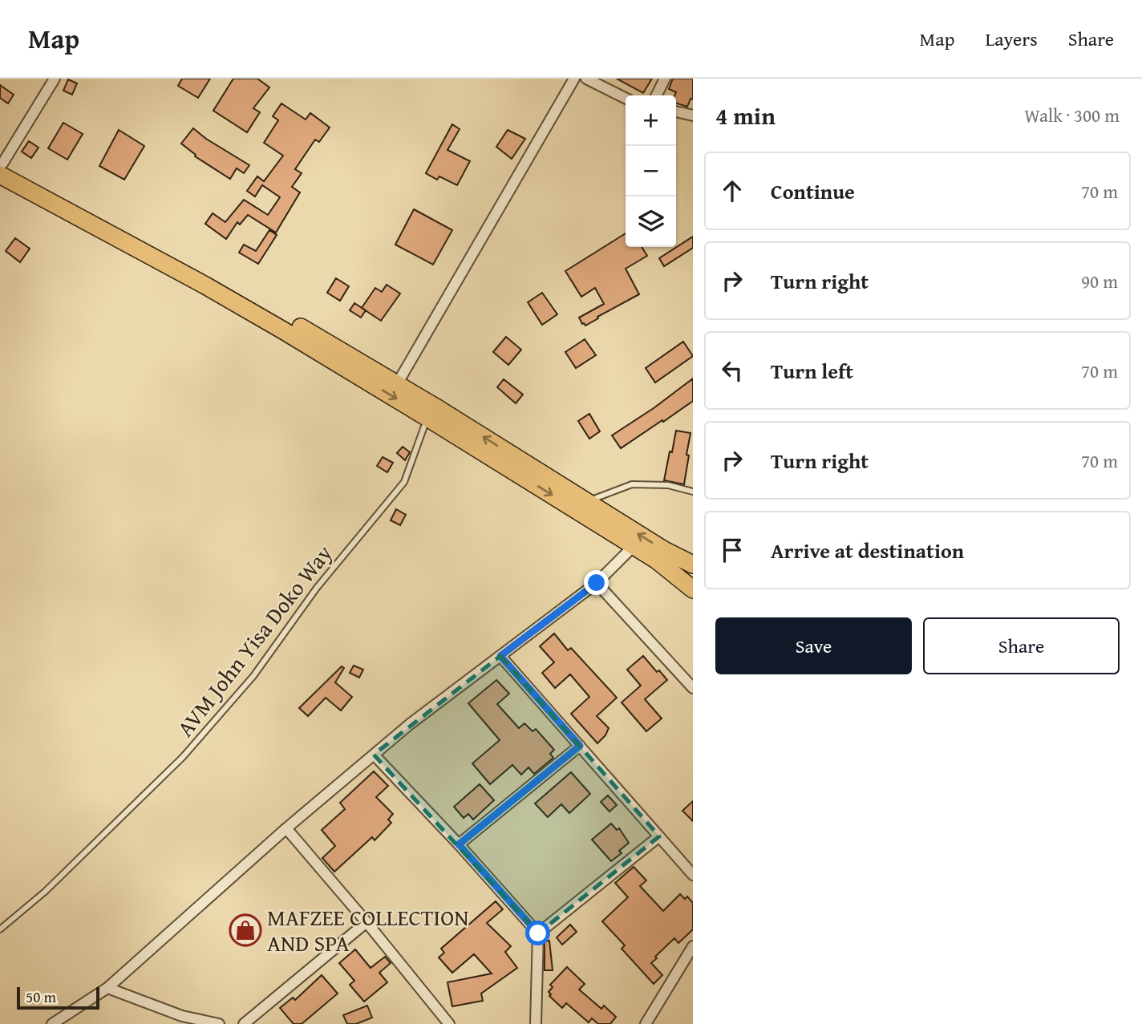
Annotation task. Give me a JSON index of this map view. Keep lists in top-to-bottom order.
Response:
{
  "streets": {
    "lane": ["AVM John Yisa Doko Way"]
  },
  "places": {
    "shop": ["MAFZEE COLLECTION AND SPA"]
  },
  "scale_bar": "50 m",
  "page": {
    "header": "Map",
    "nav": ["Map", "Layers", "Share"],
    "heading": ["4 min", "Walk · 300 m"],
    "map_buttons": ["+", "−"],
    "list": [
      ["Continue", "70 m"],
      ["Turn right", "90 m"],
      ["Turn left", "70 m"],
      ["Turn right", "70 m"],
      "Arrive at destination"
    ],
    "buttons": ["Save", "Share"],
    "scale": "50 m"
  }
}
